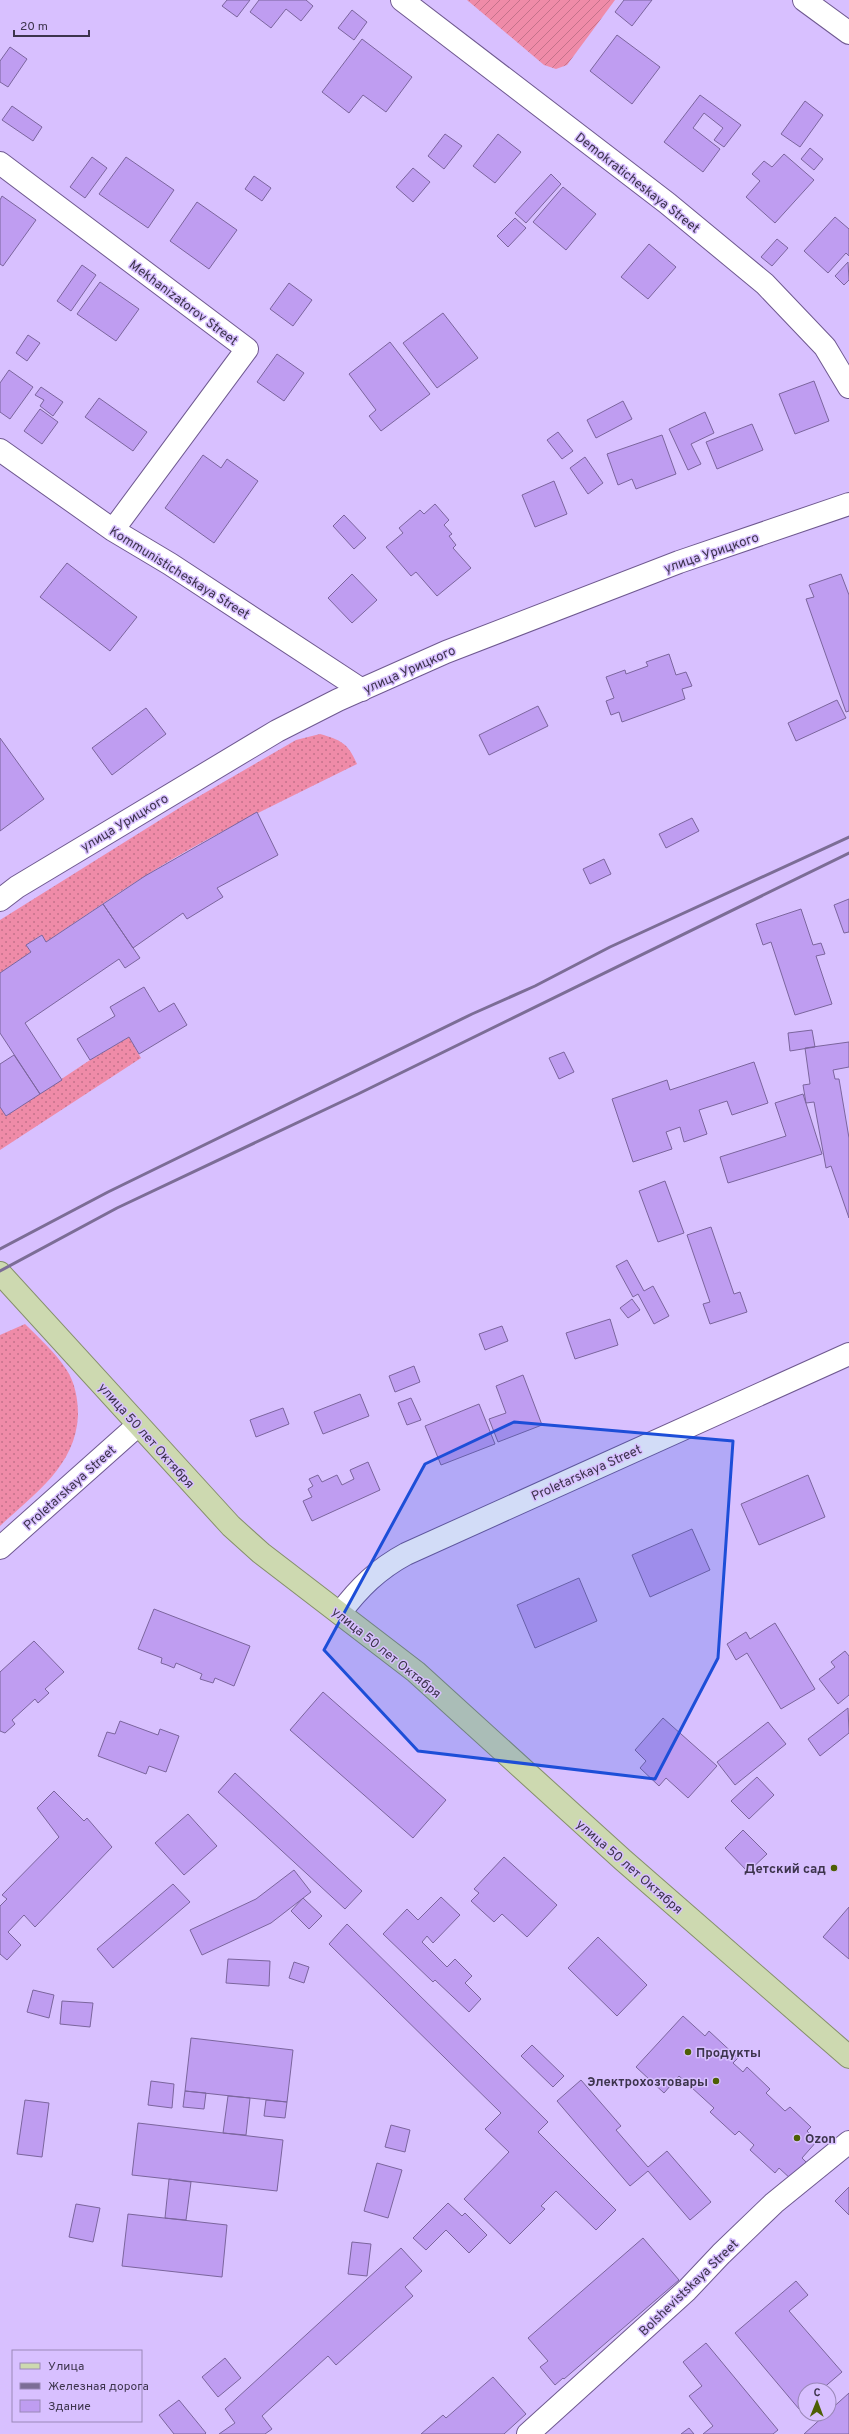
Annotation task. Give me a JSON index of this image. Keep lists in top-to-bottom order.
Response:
{
  "streets": {
    "main road": ["улица 50 лет Октября"],
    "street": [
      "Demokraticheskaya Street",
      "Mekhanizatorov Street",
      "улица Урицкого",
      "Kommunisticheskaya Street",
      "Proletarskaya Street",
      "Bolshevistskaya Street"
    ]
  },
  "crossings": [
    ["Mekhanizatorov Street", "Kommunisticheskaya Street"],
    ["улица Урицкого", "Kommunisticheskaya Street"],
    ["улица 50 лет Октября", "Proletarskaya Street"]
  ],
  "places": [
    "Детский сад",
    "Продукты",
    "Электрохозтовары",
    "Ozon"
  ],
  "legend": ["Улица", "Железная дорога", "Здание"],
  "scale_bar": "20 m",
  "north": "top"
}
